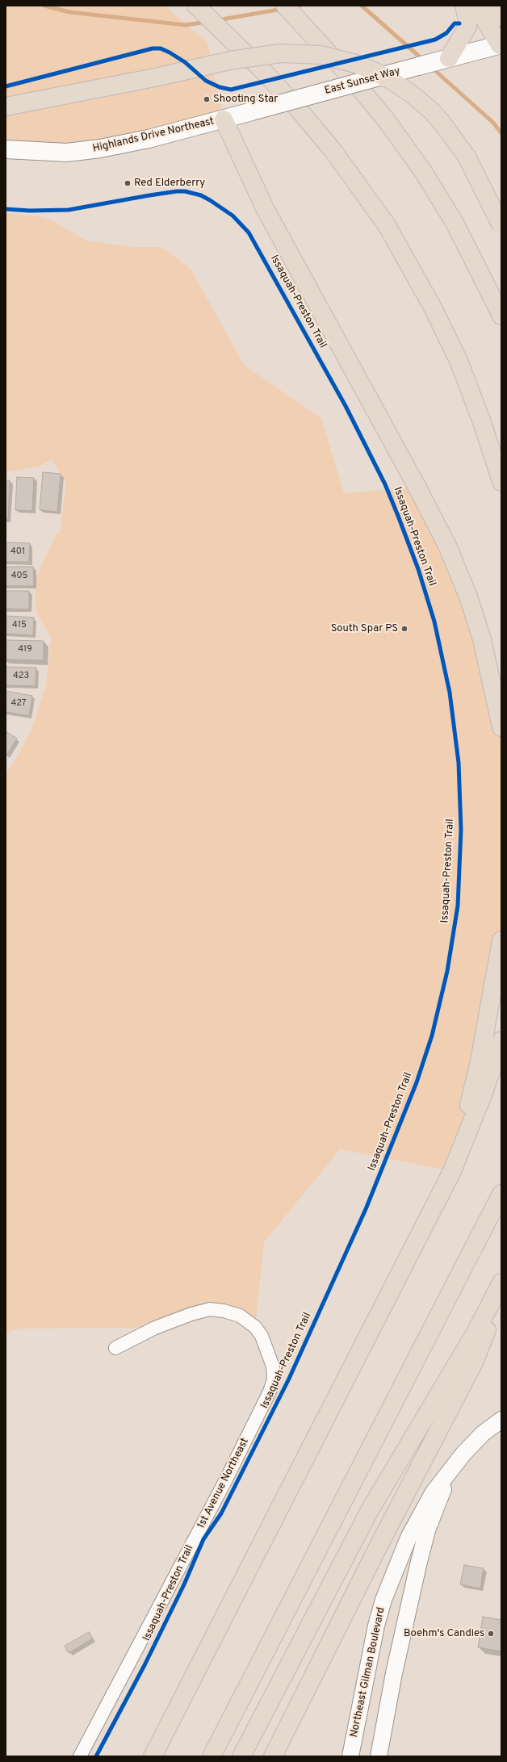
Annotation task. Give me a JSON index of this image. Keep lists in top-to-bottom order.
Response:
{
  "streets": {
    "main road": ["East Sunset Way", "Highlands Drive Northeast"],
    "street": ["1st Avenue Northeast", "Northeast Gilman Boulevard"],
    "cycle path": ["Issaquah-Preston Trail"]
  },
  "crossings": [
    ["East Sunset Way", "Highlands Drive Northeast"]
  ],
  "places": [
    "Shooting Star",
    "Red Elderberry",
    "South Spar PS",
    "Boehm's Candies"
  ],
  "house_numbers": [
    "401",
    "405",
    "415",
    "419",
    "423",
    "427"
  ]
}
